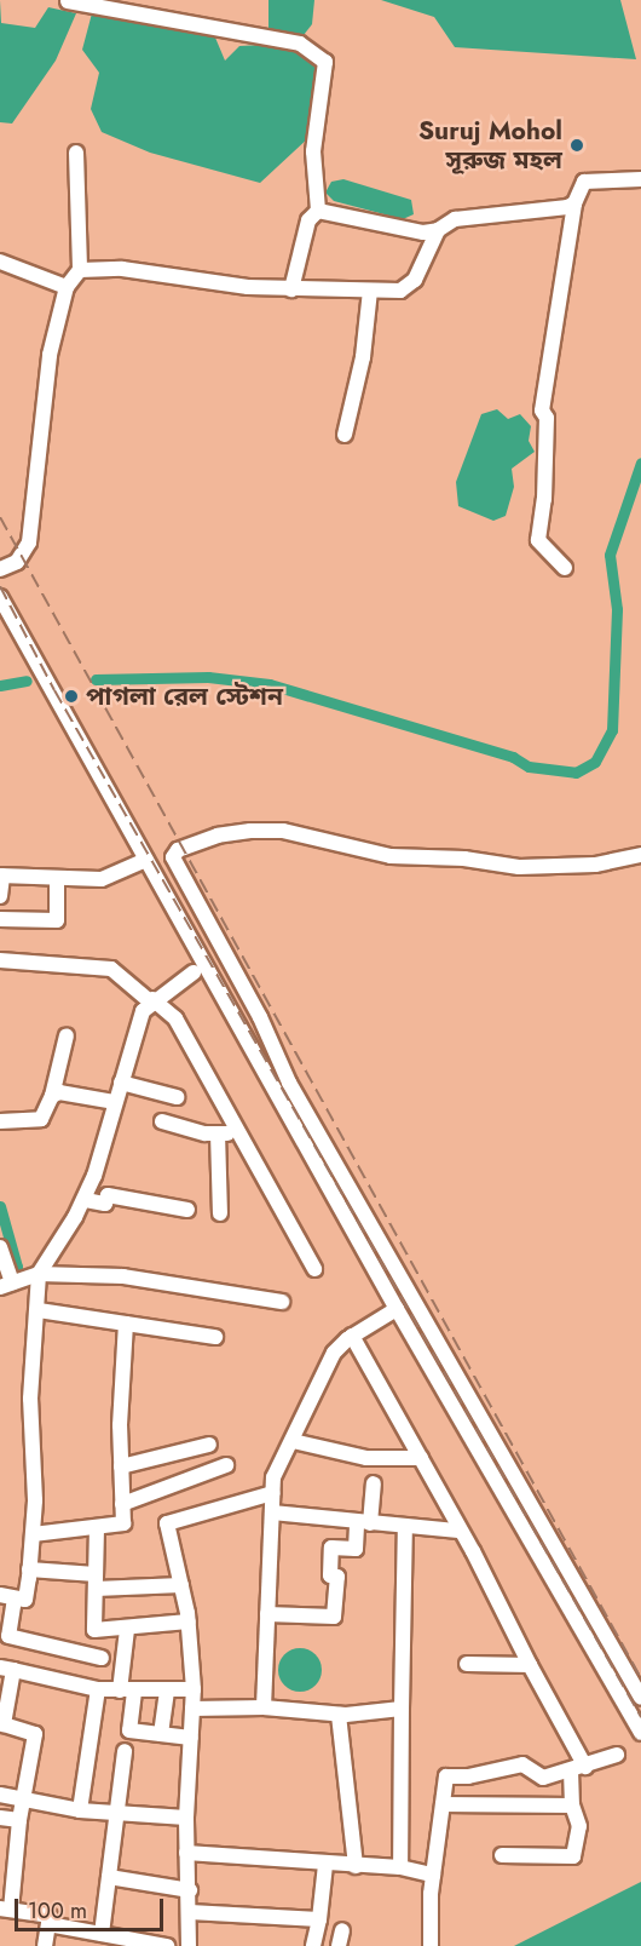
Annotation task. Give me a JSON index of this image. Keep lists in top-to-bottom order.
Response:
{
  "places": ["Suruj Mohol সূরুজ মহল", "পাগলা রেল স্টেশন"],
  "scale_bar": "100 m"
}
